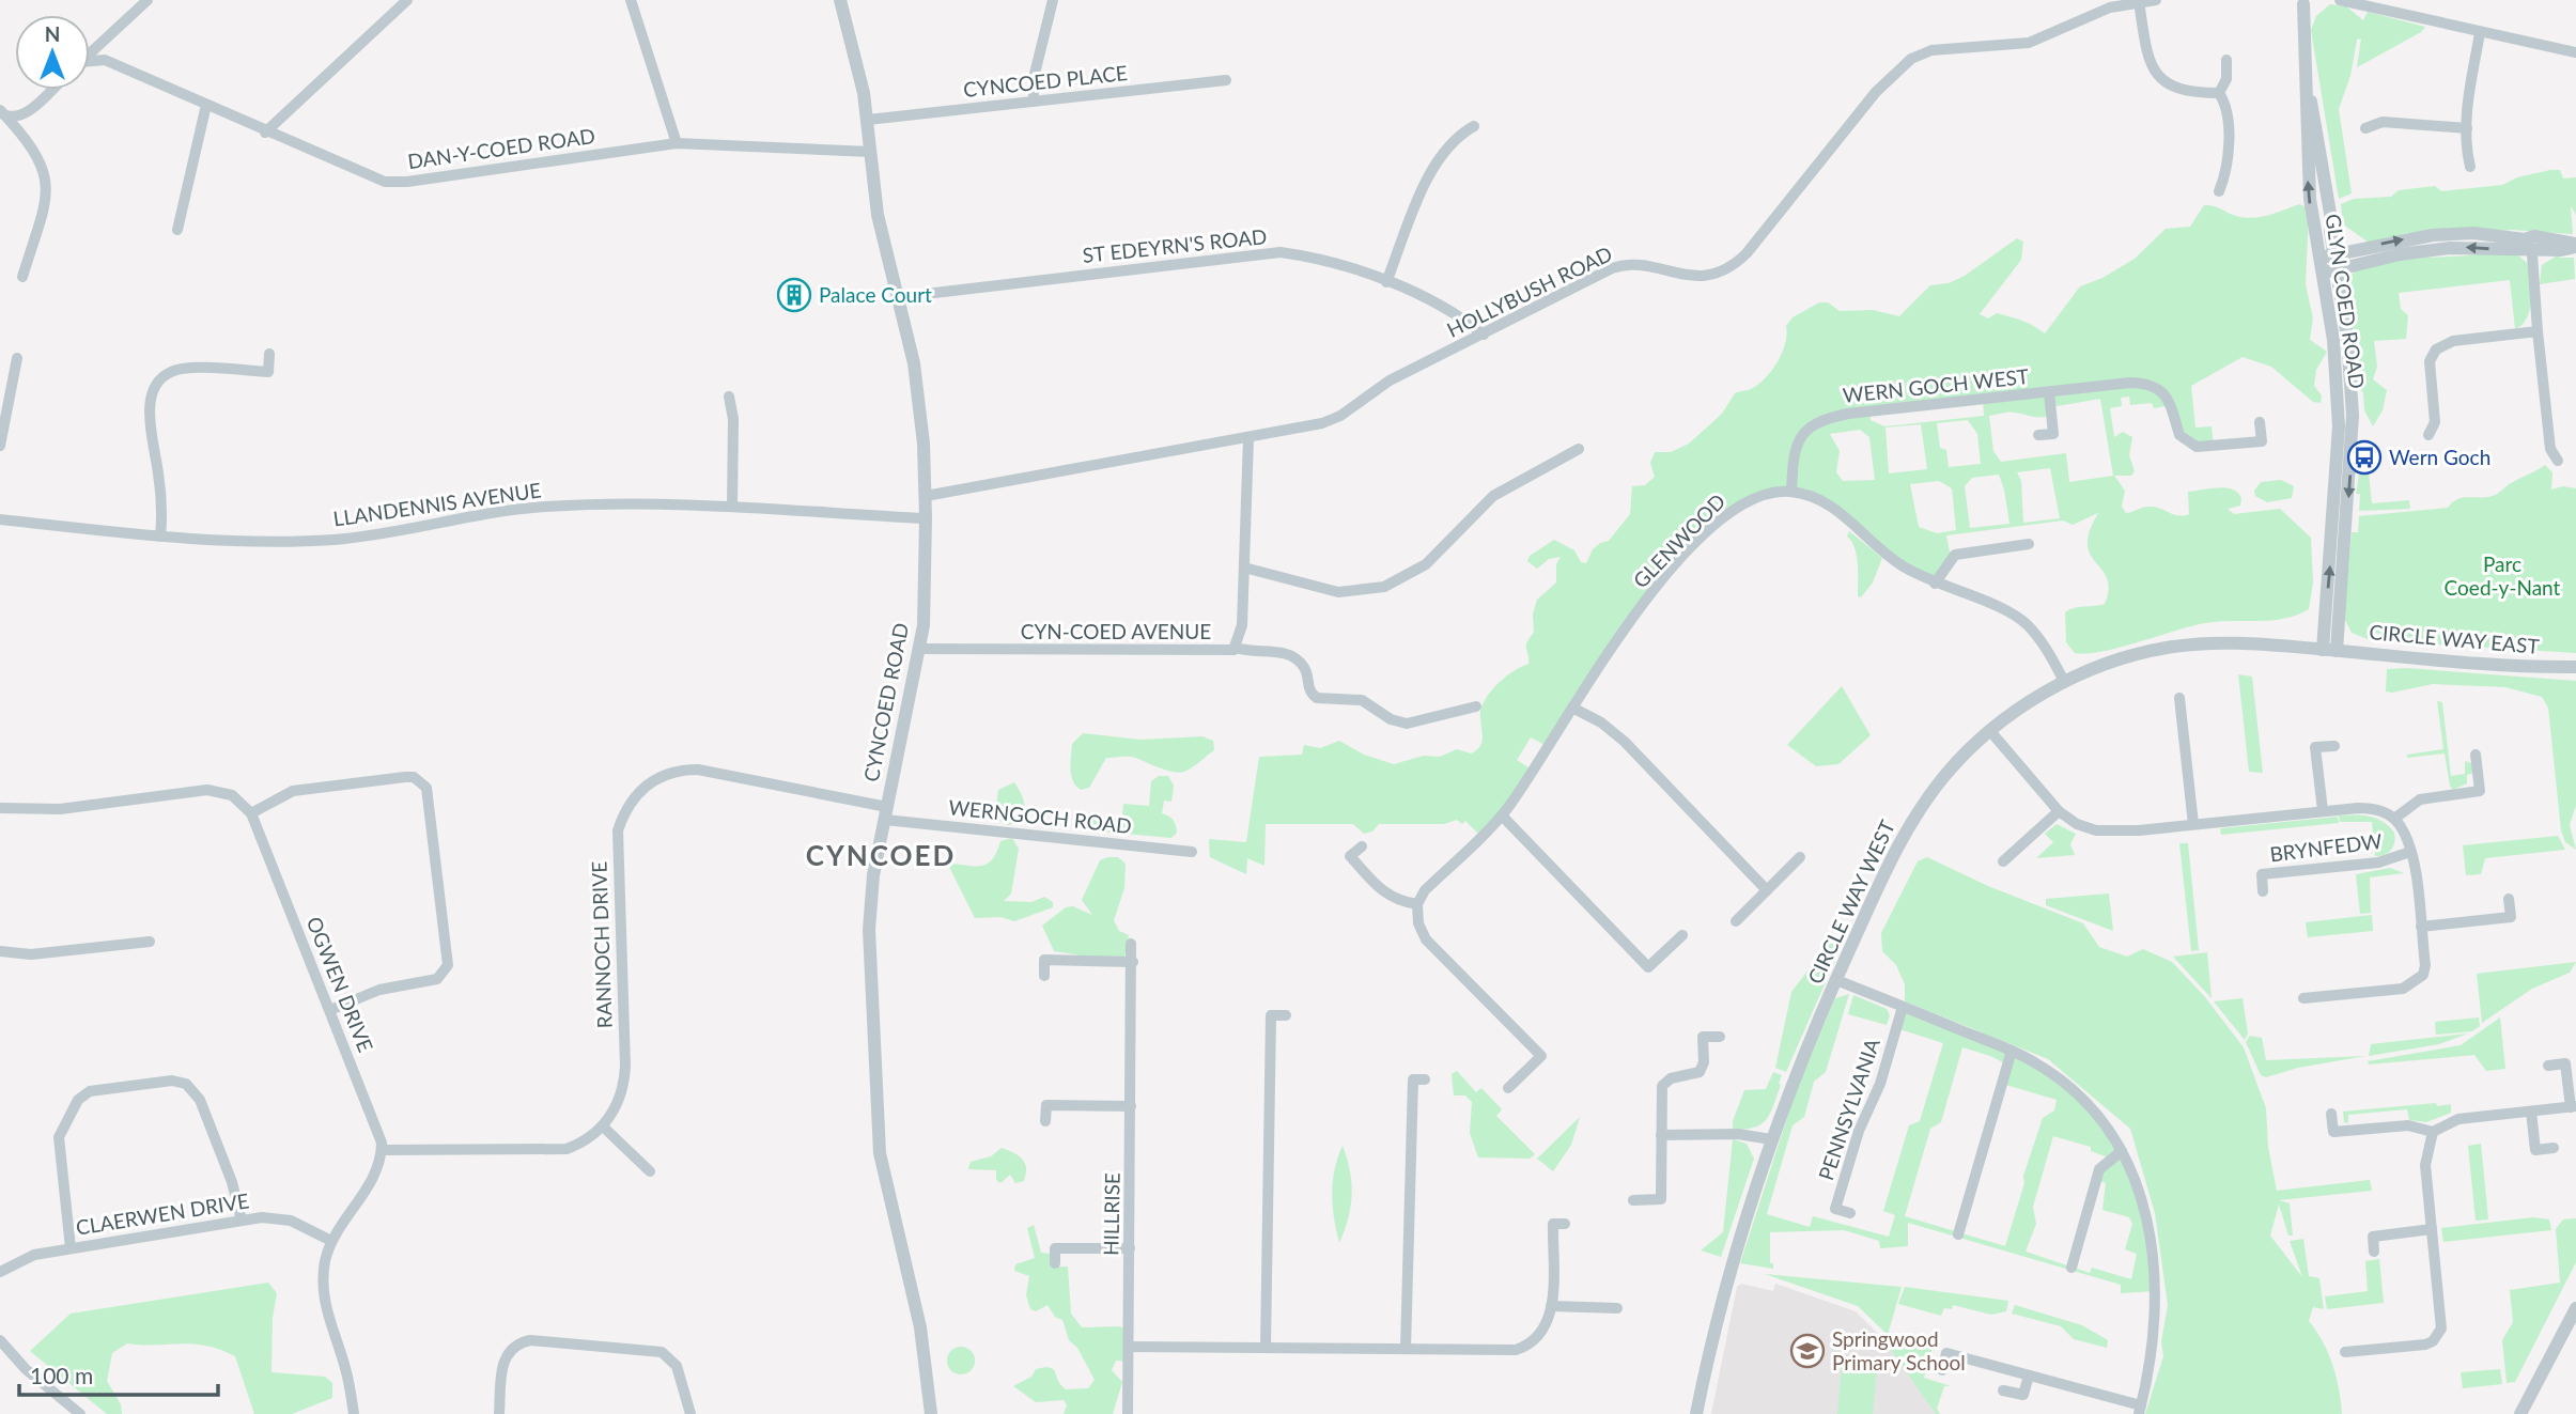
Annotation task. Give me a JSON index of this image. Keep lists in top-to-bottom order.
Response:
{
  "streets": {
    "street": [
      "CYNCOED PLACE",
      "DAN-Y-COED ROAD",
      "ST EDEYRN'S ROAD",
      "HOLLYBUSH ROAD",
      "GLYN COED ROAD",
      "WERN GOCH WEST",
      "LLANDENNIS AVENUE",
      "GLENWOOD",
      "CYN-COED AVENUE",
      "CIRCLE WAY EAST",
      "CYNCOED ROAD",
      "WERNGOCH ROAD",
      "BRYNFEDW",
      "CIRCLE WAY WEST",
      "RANNOCH DRIVE",
      "OGWEN DRIVE",
      "PENNSYLVANIA",
      "CLAERWEN DRIVE",
      "HILLRISE"
    ]
  },
  "crossings": [
    ["CYNCOED PLACE", "CYNCOED ROAD"],
    ["DAN-Y-COED ROAD", "CYNCOED ROAD"],
    ["ST EDEYRN'S ROAD", "HOLLYBUSH ROAD"],
    ["ST EDEYRN'S ROAD", "CYNCOED ROAD"],
    ["HOLLYBUSH ROAD", "CYN-COED AVENUE"],
    ["HOLLYBUSH ROAD", "CYNCOED ROAD"],
    ["GLYN COED ROAD", "CIRCLE WAY EAST"],
    ["GLYN COED ROAD", "CIRCLE WAY WEST"],
    ["WERN GOCH WEST", "GLENWOOD"],
    ["LLANDENNIS AVENUE", "CYNCOED ROAD"],
    ["GLENWOOD", "CIRCLE WAY WEST"],
    ["CYN-COED AVENUE", "CYNCOED ROAD"],
    ["CIRCLE WAY EAST", "CIRCLE WAY WEST"],
    ["CYNCOED ROAD", "WERNGOCH ROAD"],
    ["CYNCOED ROAD", "RANNOCH DRIVE"],
    ["WERNGOCH ROAD", "RANNOCH DRIVE"],
    ["BRYNFEDW", "CIRCLE WAY WEST"],
    ["RANNOCH DRIVE", "OGWEN DRIVE"]
  ],
  "districts": ["CYNCOED"],
  "parks": ["Parc Coed-y-Nant"],
  "places": {
    "building": ["Palace Court"],
    "bus stop": ["Wern Goch"],
    "school or university": ["Springwood Primary School"]
  },
  "scale_bar": "100 m",
  "north": "top"
}
